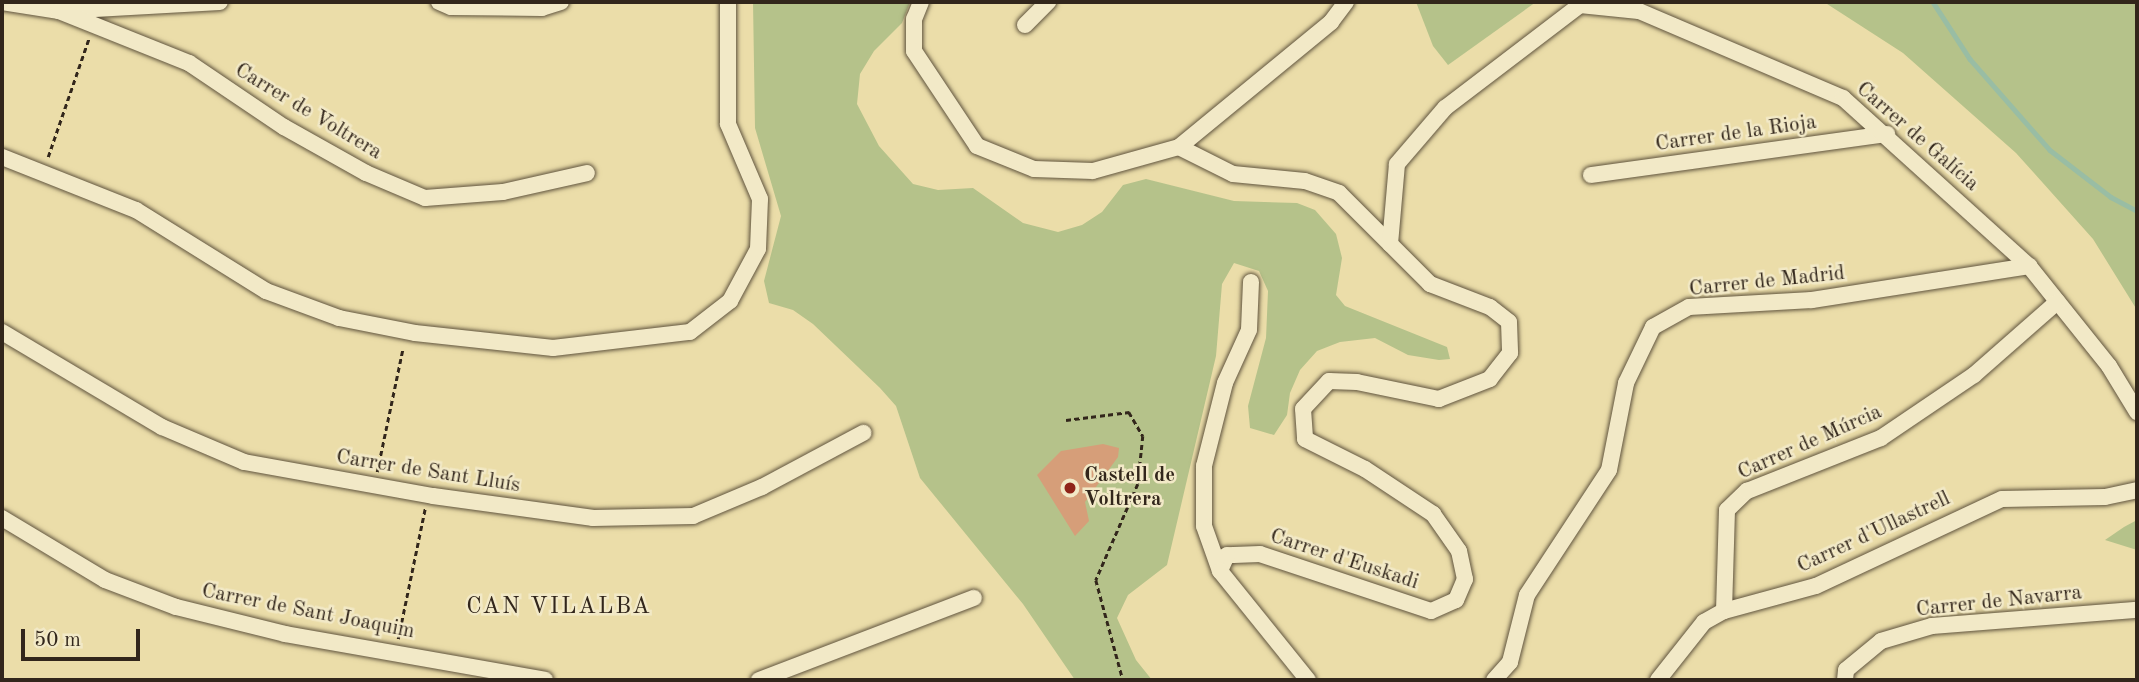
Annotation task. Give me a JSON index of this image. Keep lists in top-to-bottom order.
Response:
{
  "streets": {
    "street": [
      "Carrer de Voltrera",
      "Carrer de la Rioja",
      "Carrer de Galícia",
      "Carrer de Madrid",
      "Carrer de Múrcia",
      "Carrer de Sant Lluís",
      "Carrer d'Ullastrell",
      "Carrer d'Euskadi",
      "Carrer de Navarra",
      "Carrer de Sant Joaquim"
    ]
  },
  "crossings": [
    ["Carrer de la Rioja", "Carrer de Galícia"],
    ["Carrer de Galícia", "Carrer de Madrid"],
    ["Carrer de Galícia", "Carrer de Múrcia"],
    ["Carrer de Galícia", "Carrer d'Euskadi"],
    ["Carrer de Múrcia", "Carrer d'Ullastrell"]
  ],
  "districts": ["CAN VILALBA"],
  "places": ["Castell de Voltrera"],
  "scale_bar": "50 m"
}
